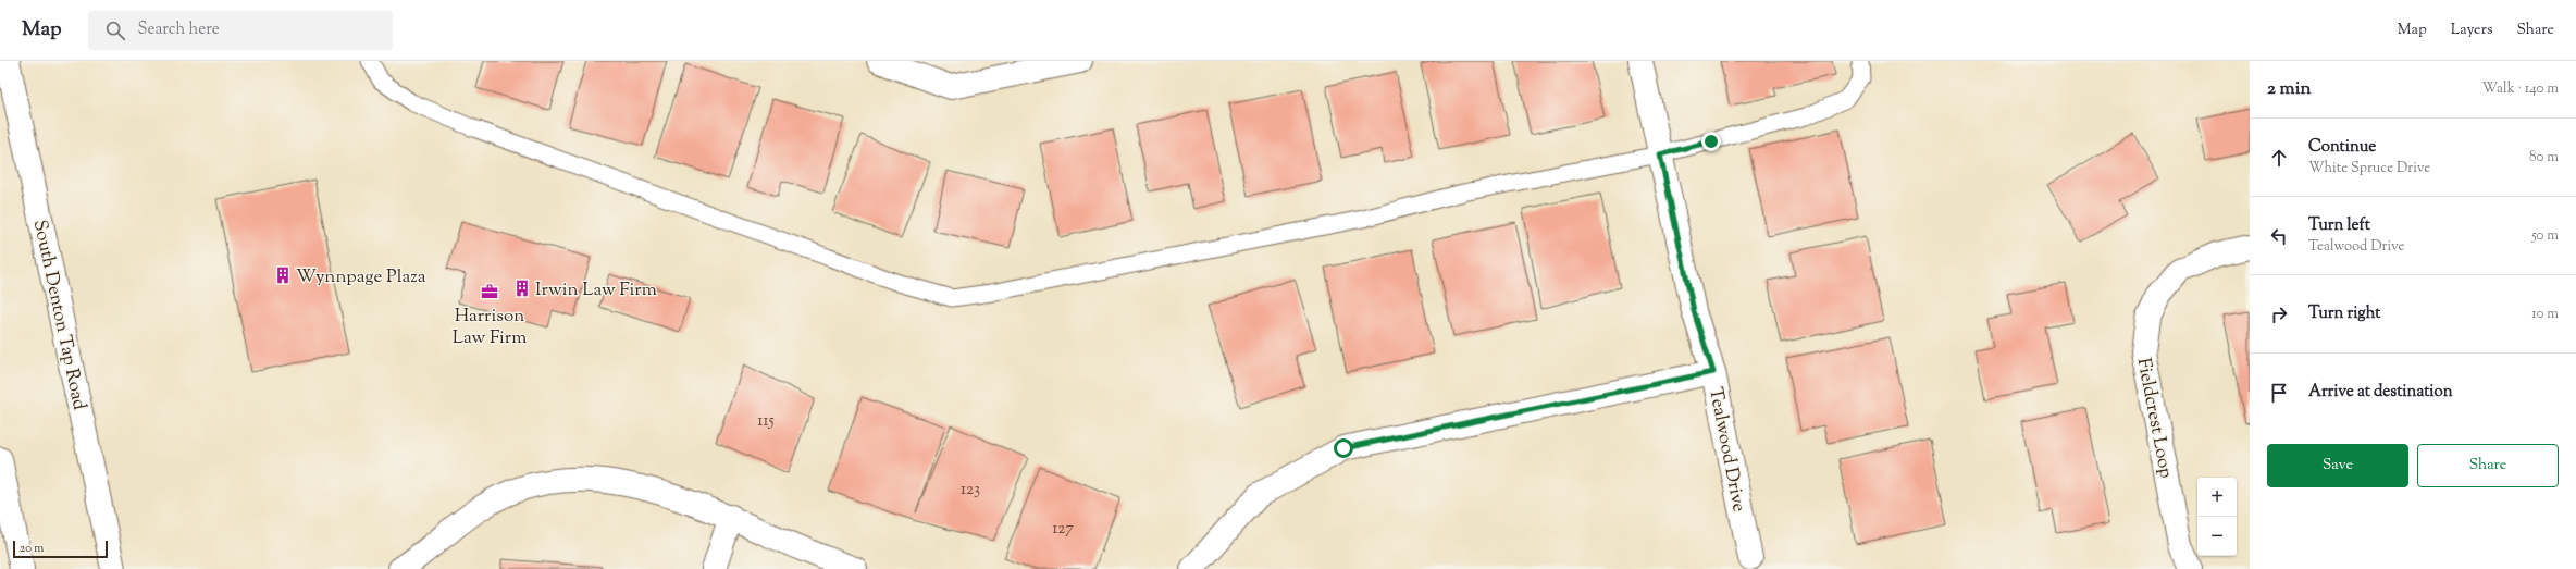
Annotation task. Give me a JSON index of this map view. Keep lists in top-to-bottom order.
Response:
{
  "streets": {
    "street": ["South Denton Tap Road", "Fieldcrest Loop", "Tealwood Drive"]
  },
  "places": {
    "building": ["Wynnpage Plaza", "Irwin Law Firm"],
    "office": ["Harrison Law Firm"]
  },
  "house_numbers": ["115", "123", "127"],
  "scale_bar": "20 m",
  "page": {
    "header": "Map",
    "search": "Search here",
    "nav": ["Map", "Layers", "Share"],
    "heading": ["2 min", "Walk · 140 m"],
    "list": [
      ["Continue", "White Spruce Drive", "80 m"],
      ["Turn left", "Tealwood Drive", "50 m"],
      ["Turn right", "10 m"],
      "Arrive at destination"
    ],
    "buttons": ["Save", "Share"],
    "map_buttons": ["+", "−"],
    "scale": "20 m"
  }
}
